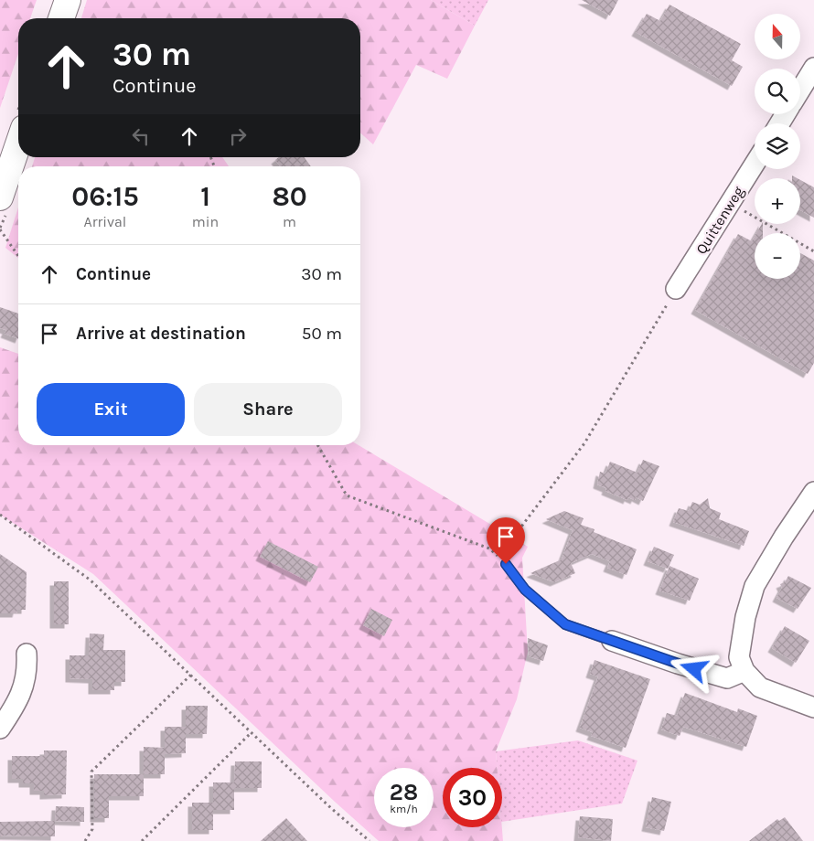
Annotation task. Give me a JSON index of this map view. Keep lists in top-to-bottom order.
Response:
{
  "streets": {
    "street": ["Quittenweg"]
  },
  "north": "top",
  "page": {
    "map_buttons": ["+", "−"],
    "turn": ["30 m", "Continue"],
    "eta": [
      "06:15",
      "Arrival",
      "1",
      "min",
      "80",
      "m"
    ],
    "list": [
      {
        "name": "Continue",
        "value": "30 m"
      },
      {
        "name": "Arrive at destination",
        "value": "50 m"
      }
    ],
    "buttons": ["Exit", "Share"],
    "speed": "28 km/h",
    "limit": "30"
  }
}
